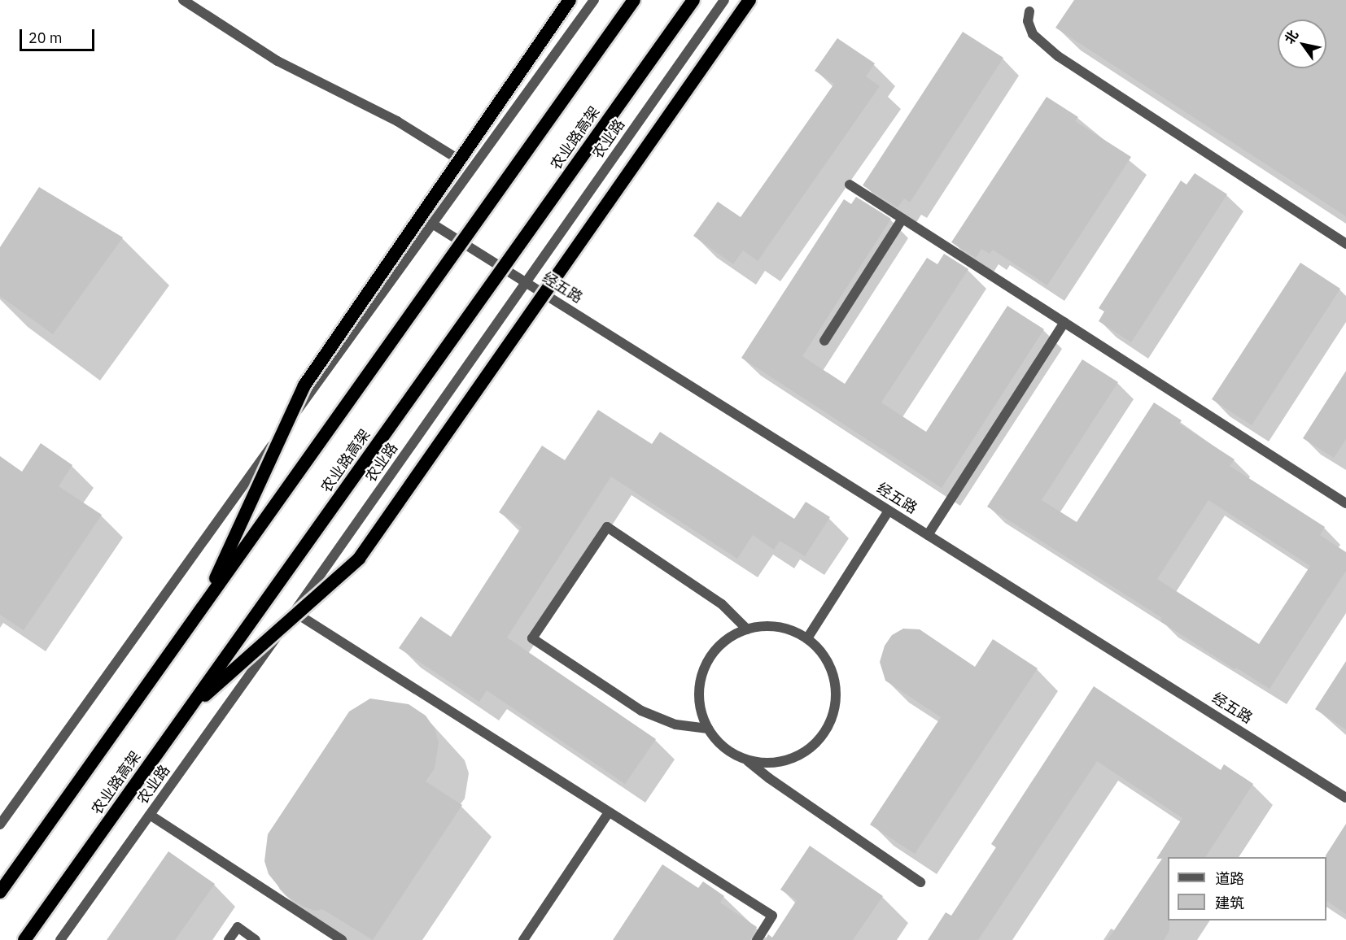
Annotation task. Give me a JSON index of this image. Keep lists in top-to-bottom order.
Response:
{
  "streets": {
    "highway": ["农业路高架"],
    "street": ["农业路", "经五路"]
  },
  "crossings": [
    ["农业路", "经五路"]
  ],
  "legend": ["道路", "建筑"],
  "scale_bar": "20 m",
  "north": "top left"
}
